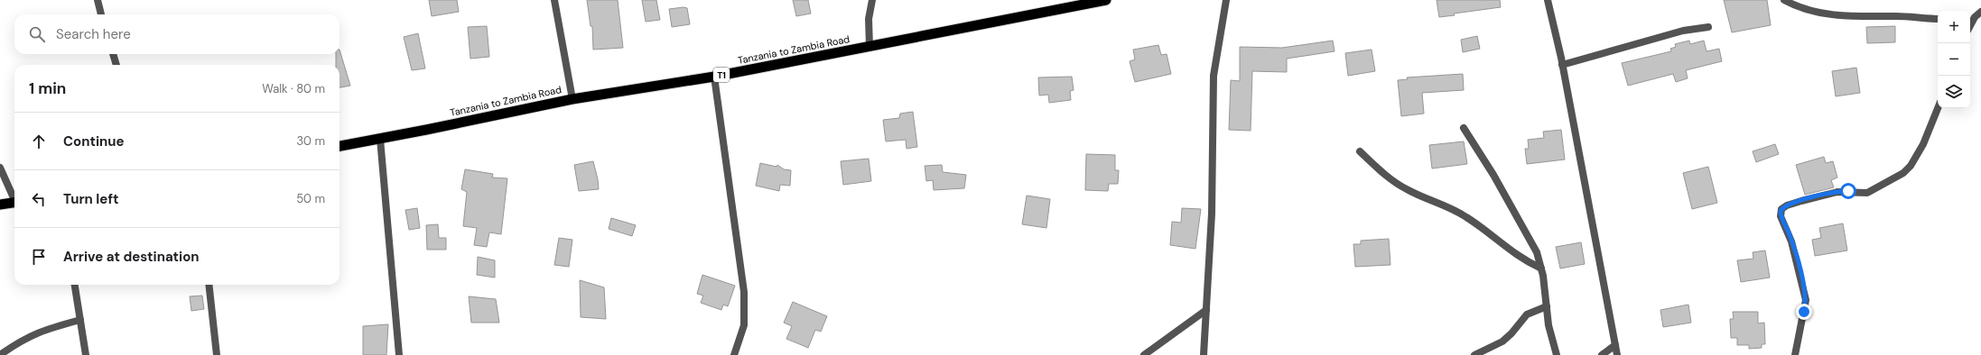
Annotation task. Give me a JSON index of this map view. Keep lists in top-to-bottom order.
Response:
{
  "streets": {
    "highway": ["Tanzania to Zambia Road", "T1"]
  },
  "page": {
    "map_buttons": ["+", "−"],
    "search": "Search here",
    "heading": ["1 min", "Walk · 80 m"],
    "list": [
      ["Continue", "30 m"],
      ["Turn left", "50 m"],
      "Arrive at destination"
    ]
  }
}
